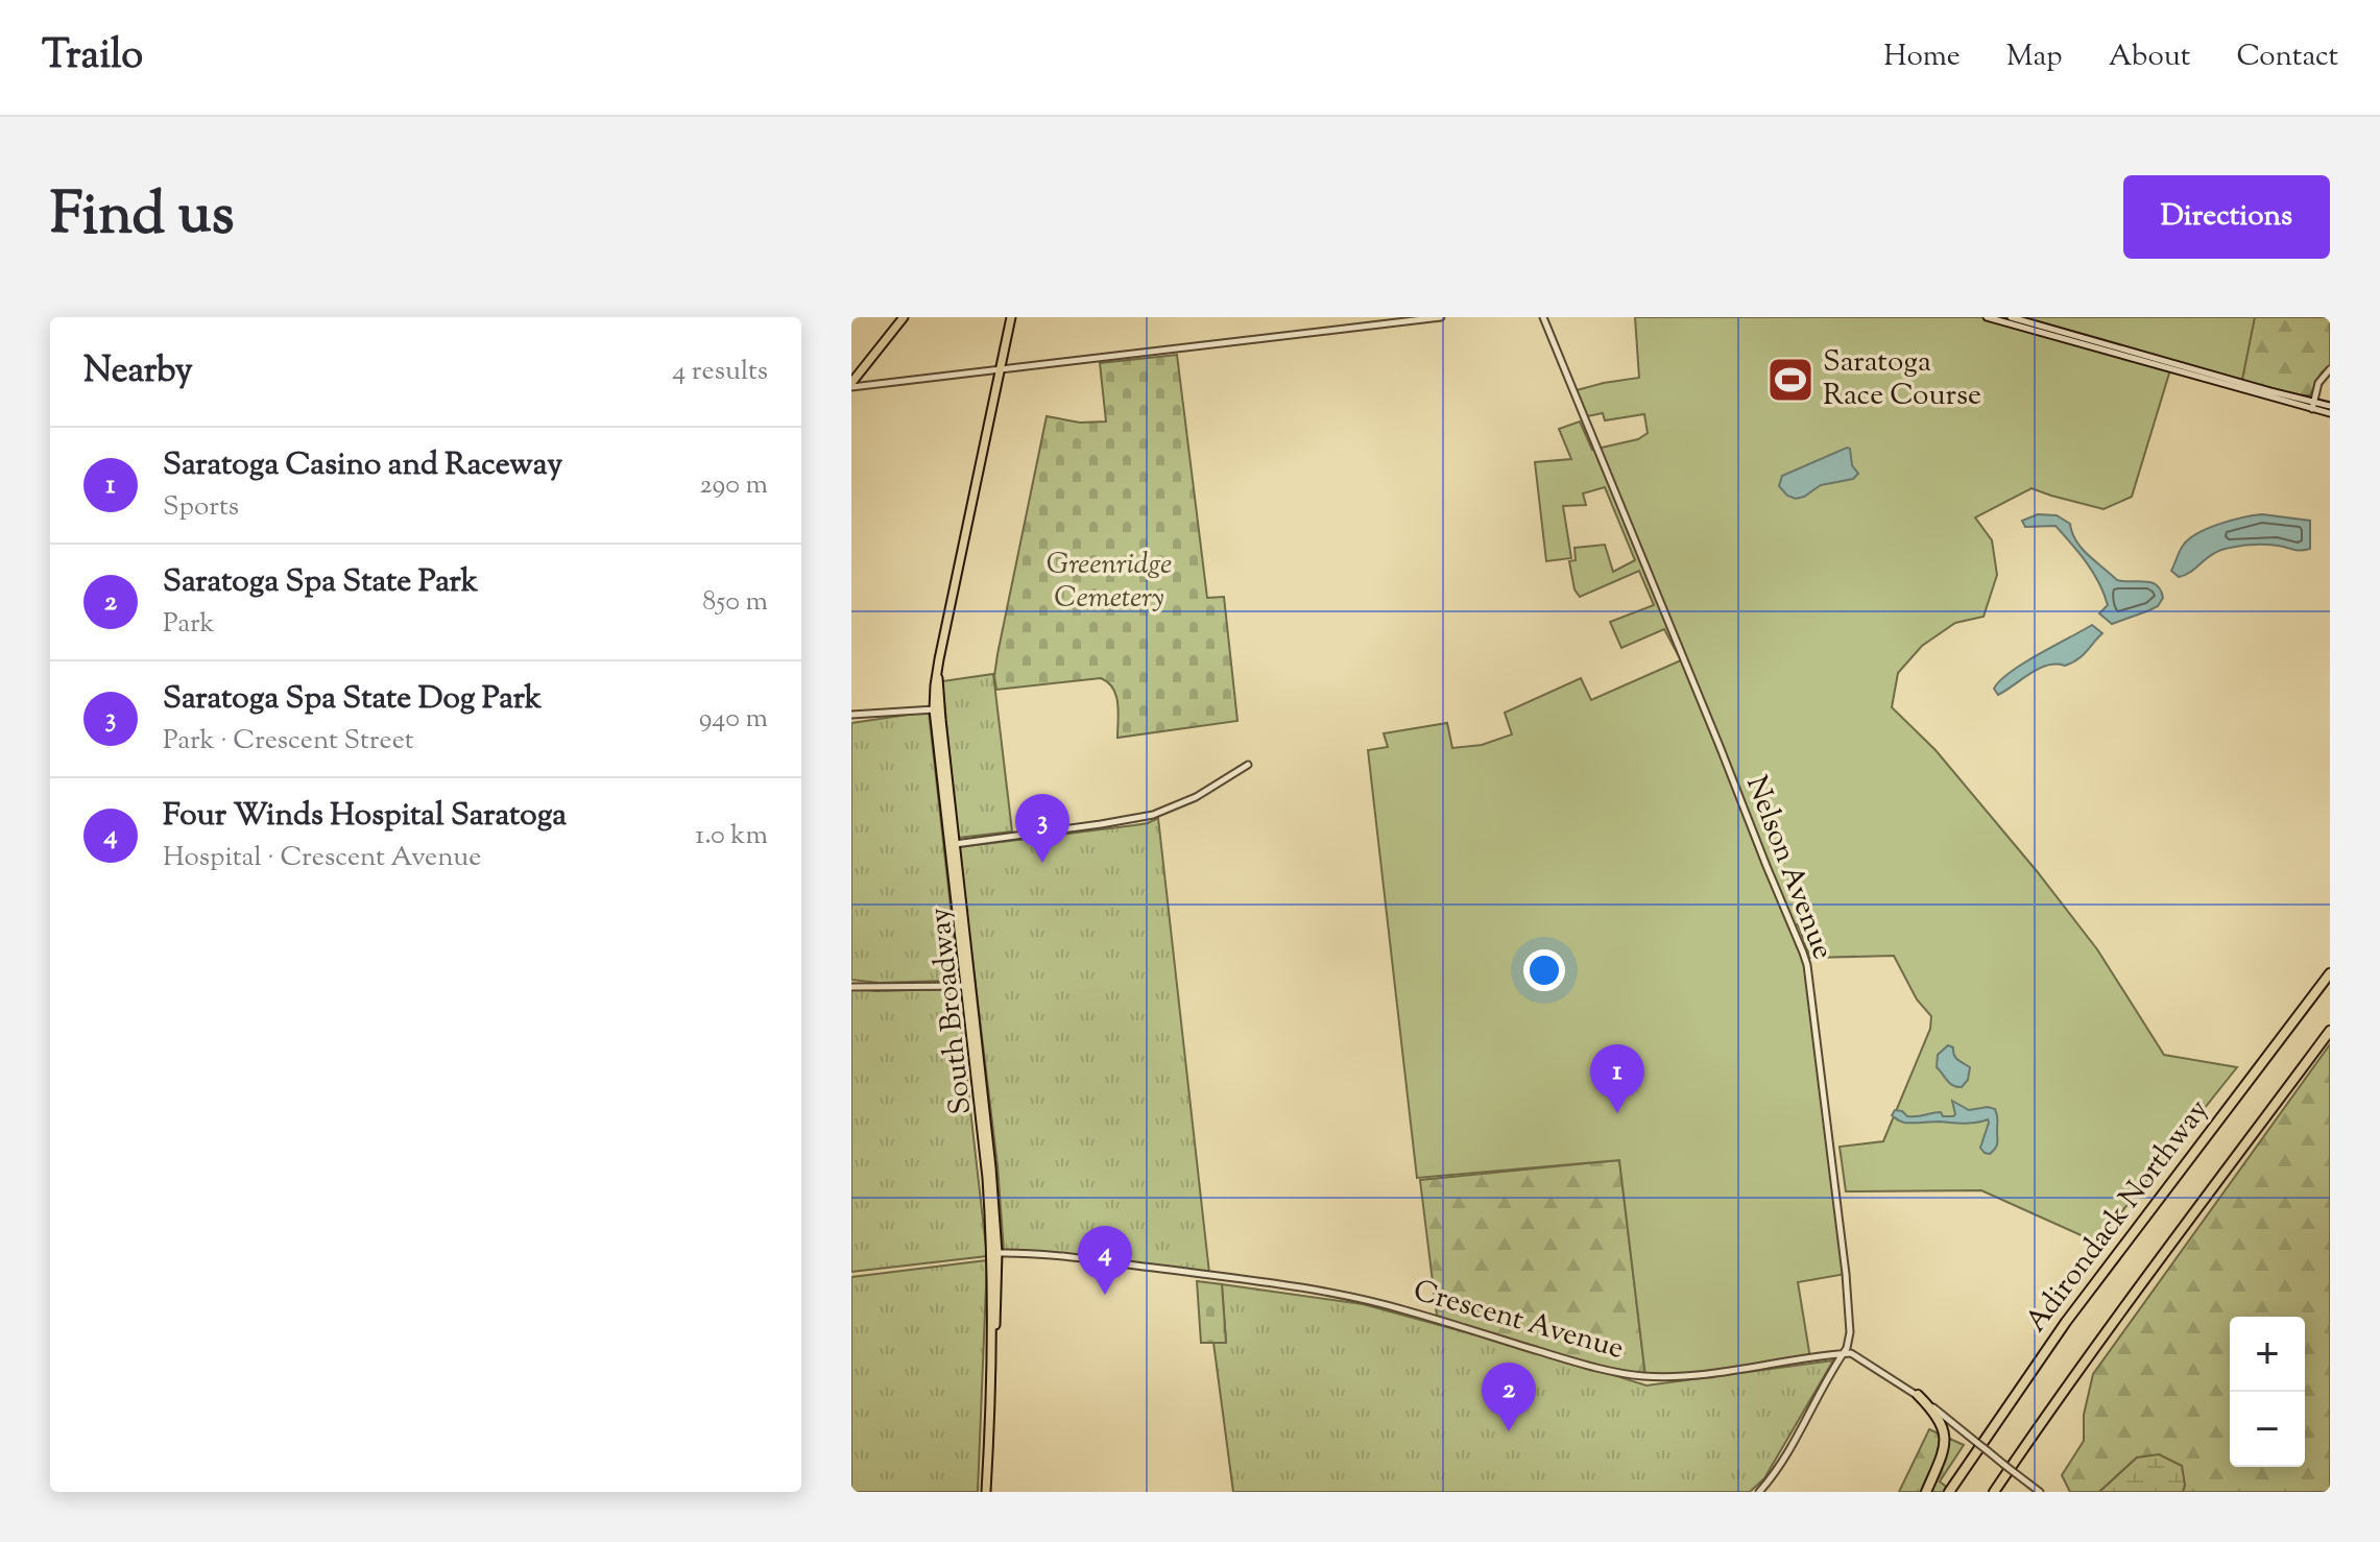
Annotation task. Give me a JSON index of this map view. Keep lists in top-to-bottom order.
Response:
{
  "streets": {
    "highway": ["Adirondack Northway"],
    "main road": ["South Broadway"],
    "street": ["Nelson Avenue", "Crescent Avenue"]
  },
  "crossings": [
    ["Nelson Avenue", "Crescent Avenue"],
    ["South Broadway", "Crescent Avenue"]
  ],
  "parks": ["Greenridge Cemetery"],
  "places": {
    "sports": ["Saratoga Race Course"]
  },
  "page": {
    "header": "Trailo",
    "nav": [
      "Home",
      "Map",
      "About",
      "Contact"
    ],
    "title": "Find us",
    "buttons": "Directions",
    "heading": ["Nearby", "4 results"],
    "list": [
      {
        "mark": "1",
        "name": "Saratoga Casino and Raceway",
        "note": "Sports",
        "value": "290 m"
      },
      {
        "mark": "2",
        "name": "Saratoga Spa State Park",
        "note": "Park",
        "value": "850 m"
      },
      {
        "mark": "3",
        "name": "Saratoga Spa State Dog Park",
        "note": "Park · Crescent Street",
        "value": "940 m"
      },
      {
        "mark": "4",
        "name": "Four Winds Hospital Saratoga",
        "note": "Hospital · Crescent Avenue",
        "value": "1.0 km"
      }
    ],
    "pins": [
      "3",
      "1",
      "4",
      "2"
    ],
    "map_buttons": ["+", "−"]
  }
}
